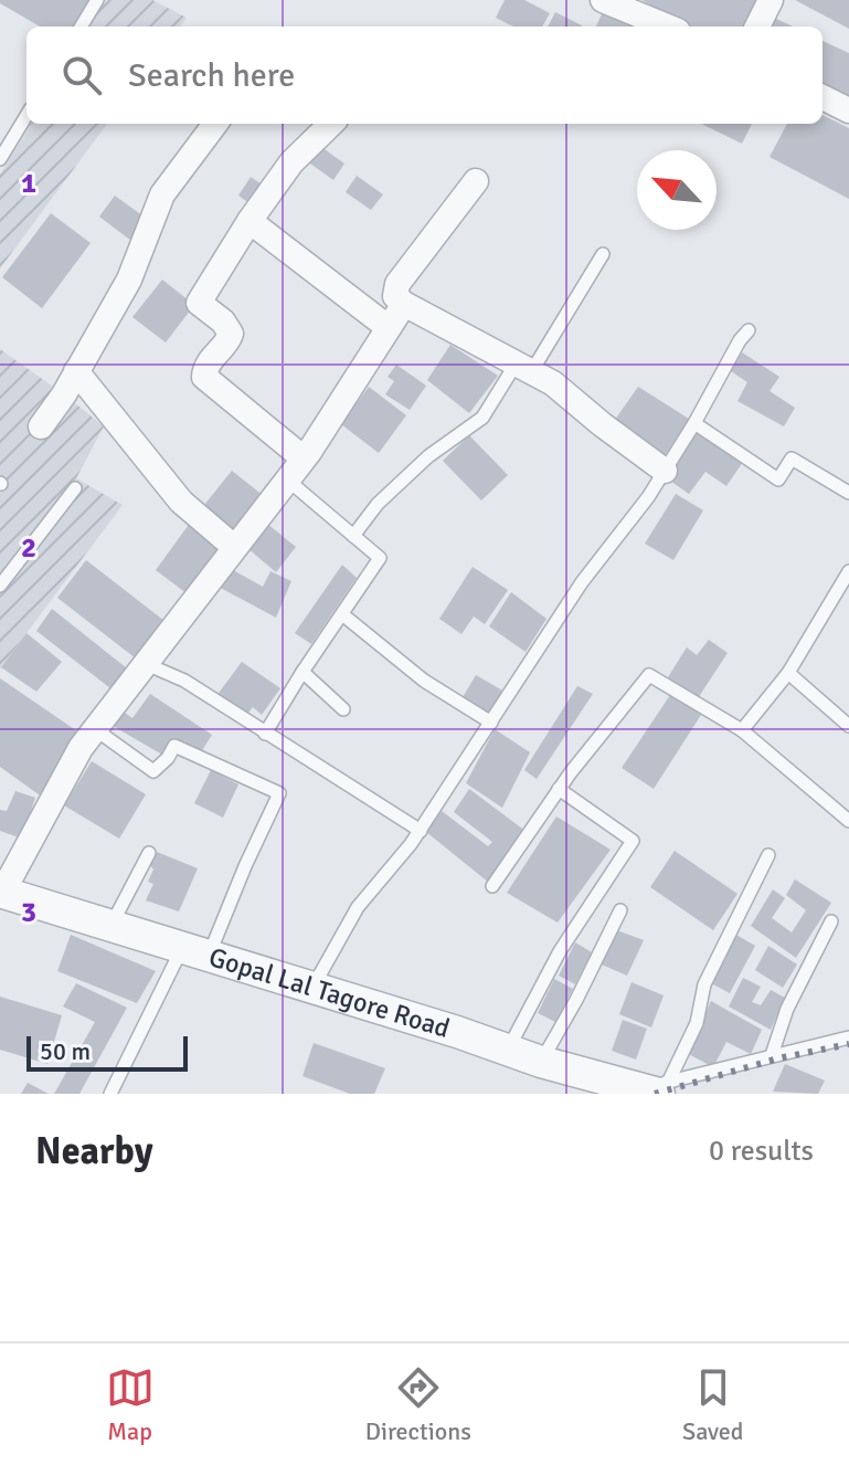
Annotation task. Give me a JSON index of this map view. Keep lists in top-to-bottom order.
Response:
{
  "streets": {
    "street": ["Gopal Lal Tagore Road"]
  },
  "scale_bar": "50 m",
  "north": "top left",
  "page": {
    "search": "Search here",
    "scale": "50 m",
    "heading": ["Nearby", "0 results"],
    "nav": ["Map", "Directions", "Saved"]
  },
  "grid": {
    "rows": ["1", "2", "3"]
  }
}
